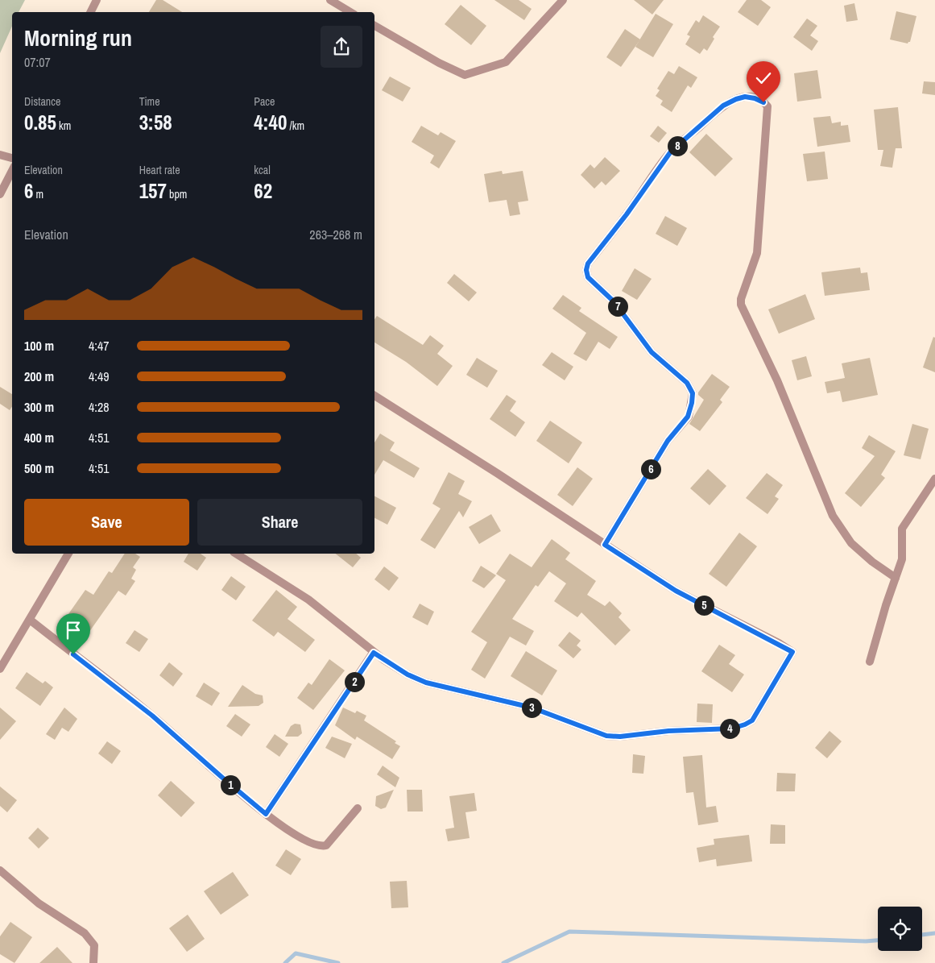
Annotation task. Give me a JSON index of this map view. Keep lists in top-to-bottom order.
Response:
{
  "page": {
    "heading": ["Morning run", "07:07"],
    "stats": [
      ["Distance", "0.85 km"],
      ["Time", "3:58"],
      ["Pace", "4:40 /km"],
      ["Elevation", "6 m"],
      ["Heart rate", "157 bpm"],
      ["kcal", "62"]
    ],
    "pins": [
      "8",
      "7",
      "6",
      "5",
      "2",
      "3",
      "4",
      "1"
    ],
    "chart": ["Elevation", "263–268 m"],
    "list": [
      {
        "name": "100 m",
        "note": "4:47"
      },
      {
        "name": "200 m",
        "note": "4:49"
      },
      {
        "name": "300 m",
        "note": "4:28"
      },
      {
        "name": "400 m",
        "note": "4:51"
      },
      {
        "name": "500 m",
        "note": "4:51"
      }
    ],
    "buttons": ["Save", "Share"]
  }
}
